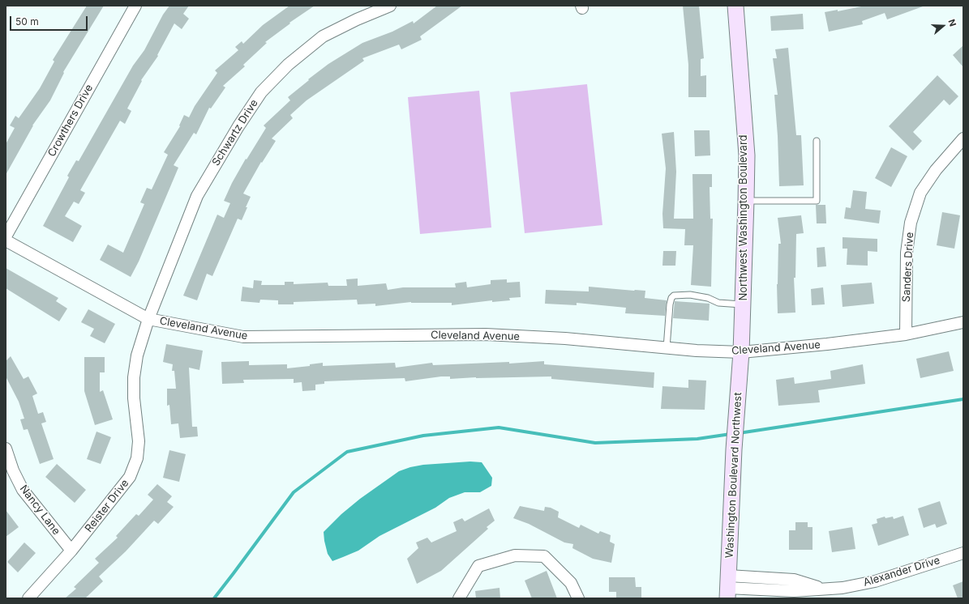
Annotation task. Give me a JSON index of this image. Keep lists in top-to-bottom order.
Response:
{
  "streets": {
    "main road": ["Northwest Washington Boulevard", "Washington Boulevard Northwest"],
    "street": [
      "Crowthers Drive",
      "Schwartz Drive",
      "Sanders Drive",
      "Cleveland Avenue",
      "Reister Drive",
      "Nancy Lane",
      "Alexander Drive"
    ]
  },
  "crossings": [
    ["Schwartz Drive", "Cleveland Avenue"],
    ["Schwartz Drive", "Reister Drive"],
    ["Northwest Washington Boulevard", "Cleveland Avenue"],
    ["Northwest Washington Boulevard", "Washington Boulevard Northwest"],
    ["Sanders Drive", "Cleveland Avenue"],
    ["Cleveland Avenue", "Washington Boulevard Northwest"],
    ["Cleveland Avenue", "Reister Drive"],
    ["Washington Boulevard Northwest", "Alexander Drive"],
    ["Reister Drive", "Nancy Lane"]
  ],
  "scale_bar": "50 m",
  "north": "right"
}
